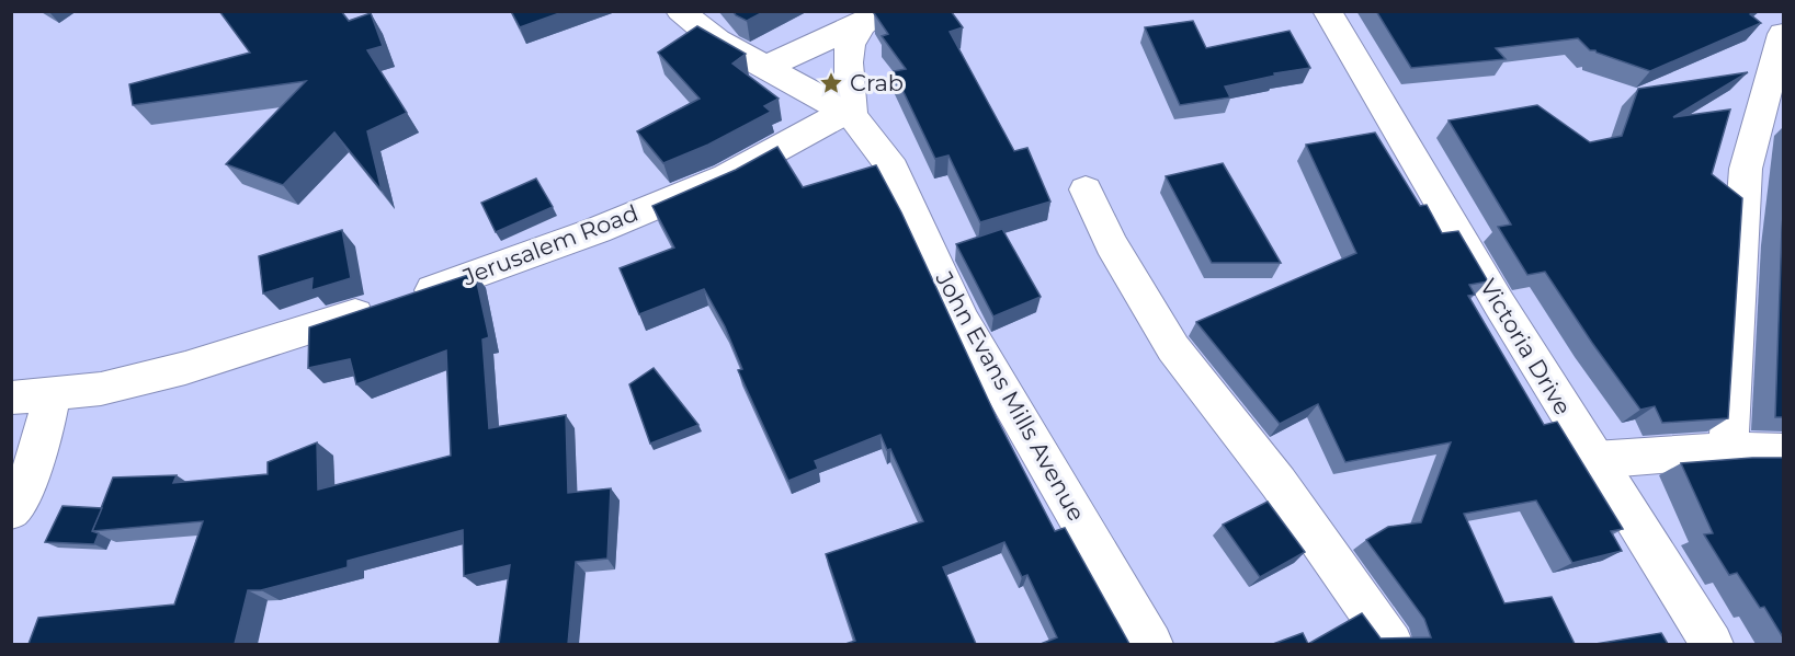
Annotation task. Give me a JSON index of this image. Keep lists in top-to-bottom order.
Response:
{
  "streets": {
    "street": ["Jerusalem Road", "Victoria Drive", "John Evans Mills Avenue"]
  },
  "crossings": [
    ["Jerusalem Road", "John Evans Mills Avenue"]
  ],
  "places": {
    "place": ["Crab"]
  }
}
